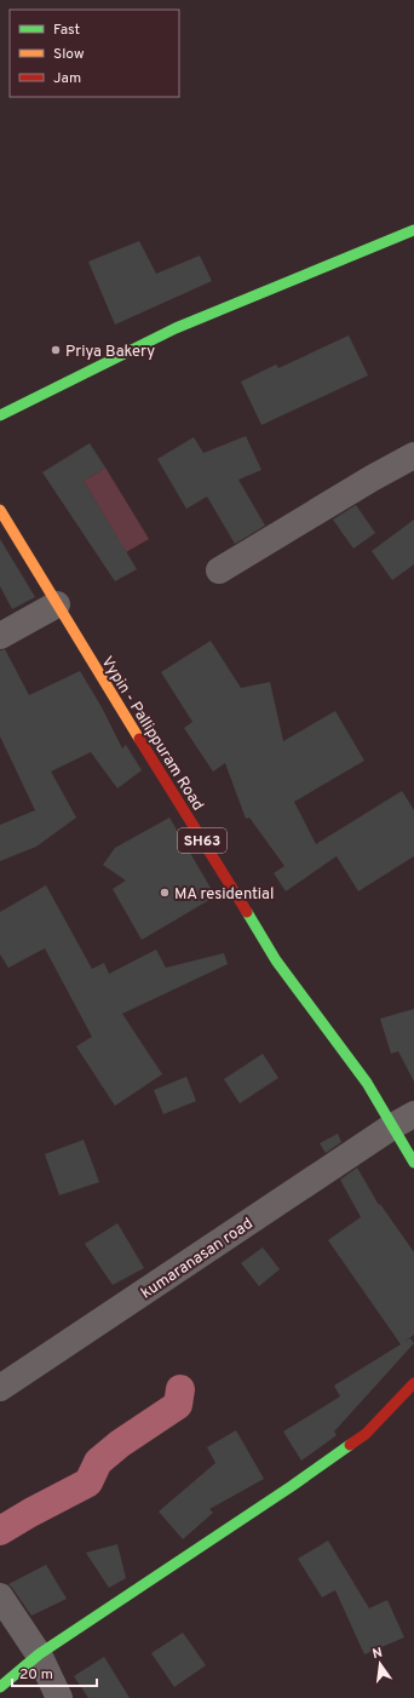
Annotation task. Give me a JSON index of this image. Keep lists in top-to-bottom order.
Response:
{
  "streets": {
    "main road": ["Vypin - Pallippuram Road", "SH63"],
    "street": ["kumaranasan road"]
  },
  "crossings": [
    ["Vypin - Pallippuram Road", "kumaranasan road"]
  ],
  "places": ["Priya Bakery", "MA residential"],
  "legend": ["Fast", "Slow", "Jam"],
  "scale_bar": "20 m",
  "north": "top"
}
